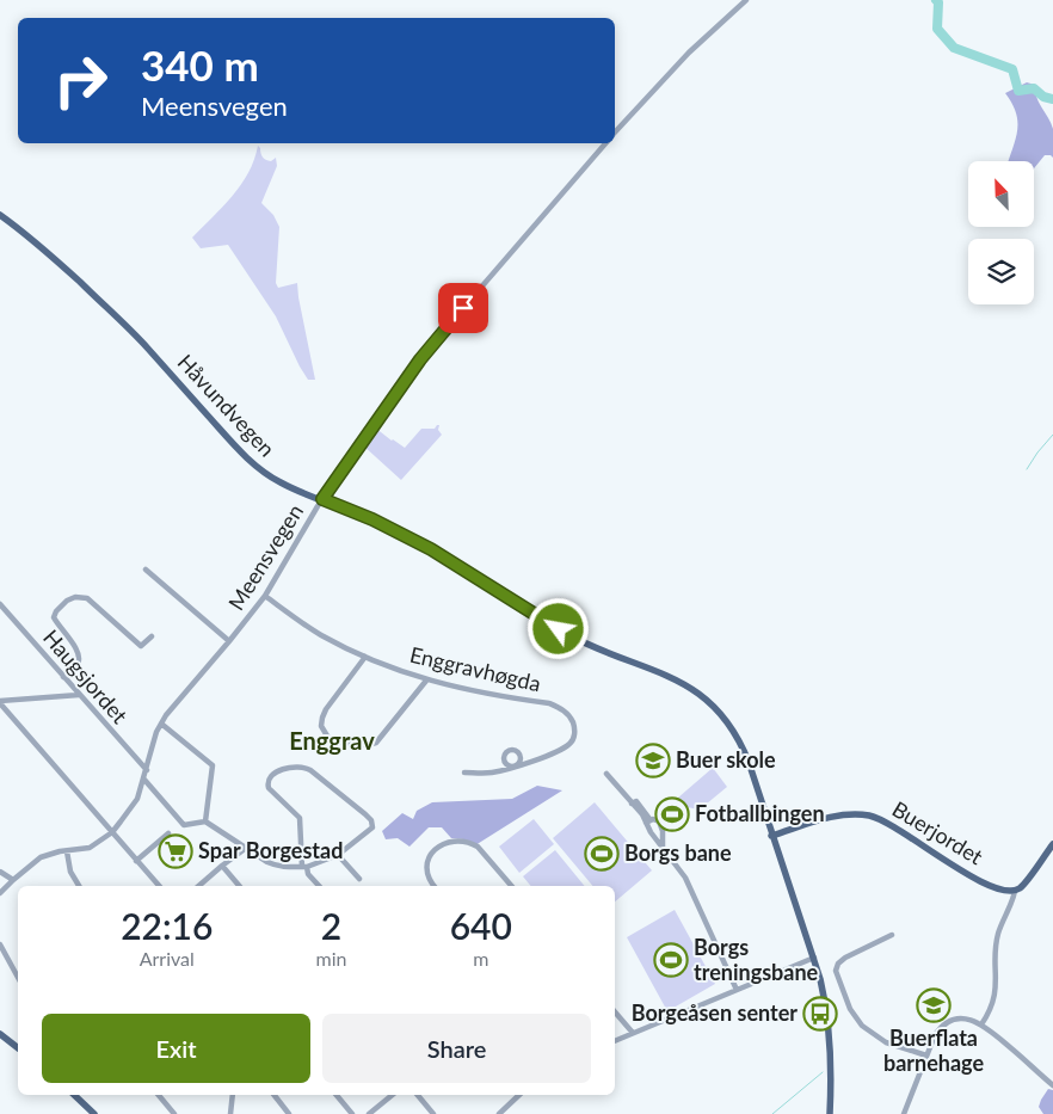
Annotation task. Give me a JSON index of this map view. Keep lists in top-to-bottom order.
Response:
{
  "streets": {
    "main road": ["Håvundvegen", "Buerjordet"],
    "street": ["Meensvegen", "Enggravhøgda", "Haugsjordet"]
  },
  "crossings": [
    ["Håvundvegen", "Meensvegen"],
    ["Håvundvegen", "Buerjordet"],
    ["Meensvegen", "Enggravhøgda"],
    ["Meensvegen", "Haugsjordet"]
  ],
  "districts": ["Enggrav"],
  "places": {
    "school or university": ["Buer skole", "Buerflata barnehage"],
    "sports": ["Fotballbingen", "Borgs bane", "Borgs treningsbane"],
    "supermarket": ["Spar Borgestad"],
    "bus stop": ["Borgeåsen senter"]
  },
  "north": "top left",
  "page": {
    "turn": ["340 m", "Meensvegen"],
    "eta": [
      "22:16",
      "Arrival",
      "2",
      "min",
      "640",
      "m"
    ],
    "buttons": ["Exit", "Share"]
  }
}
